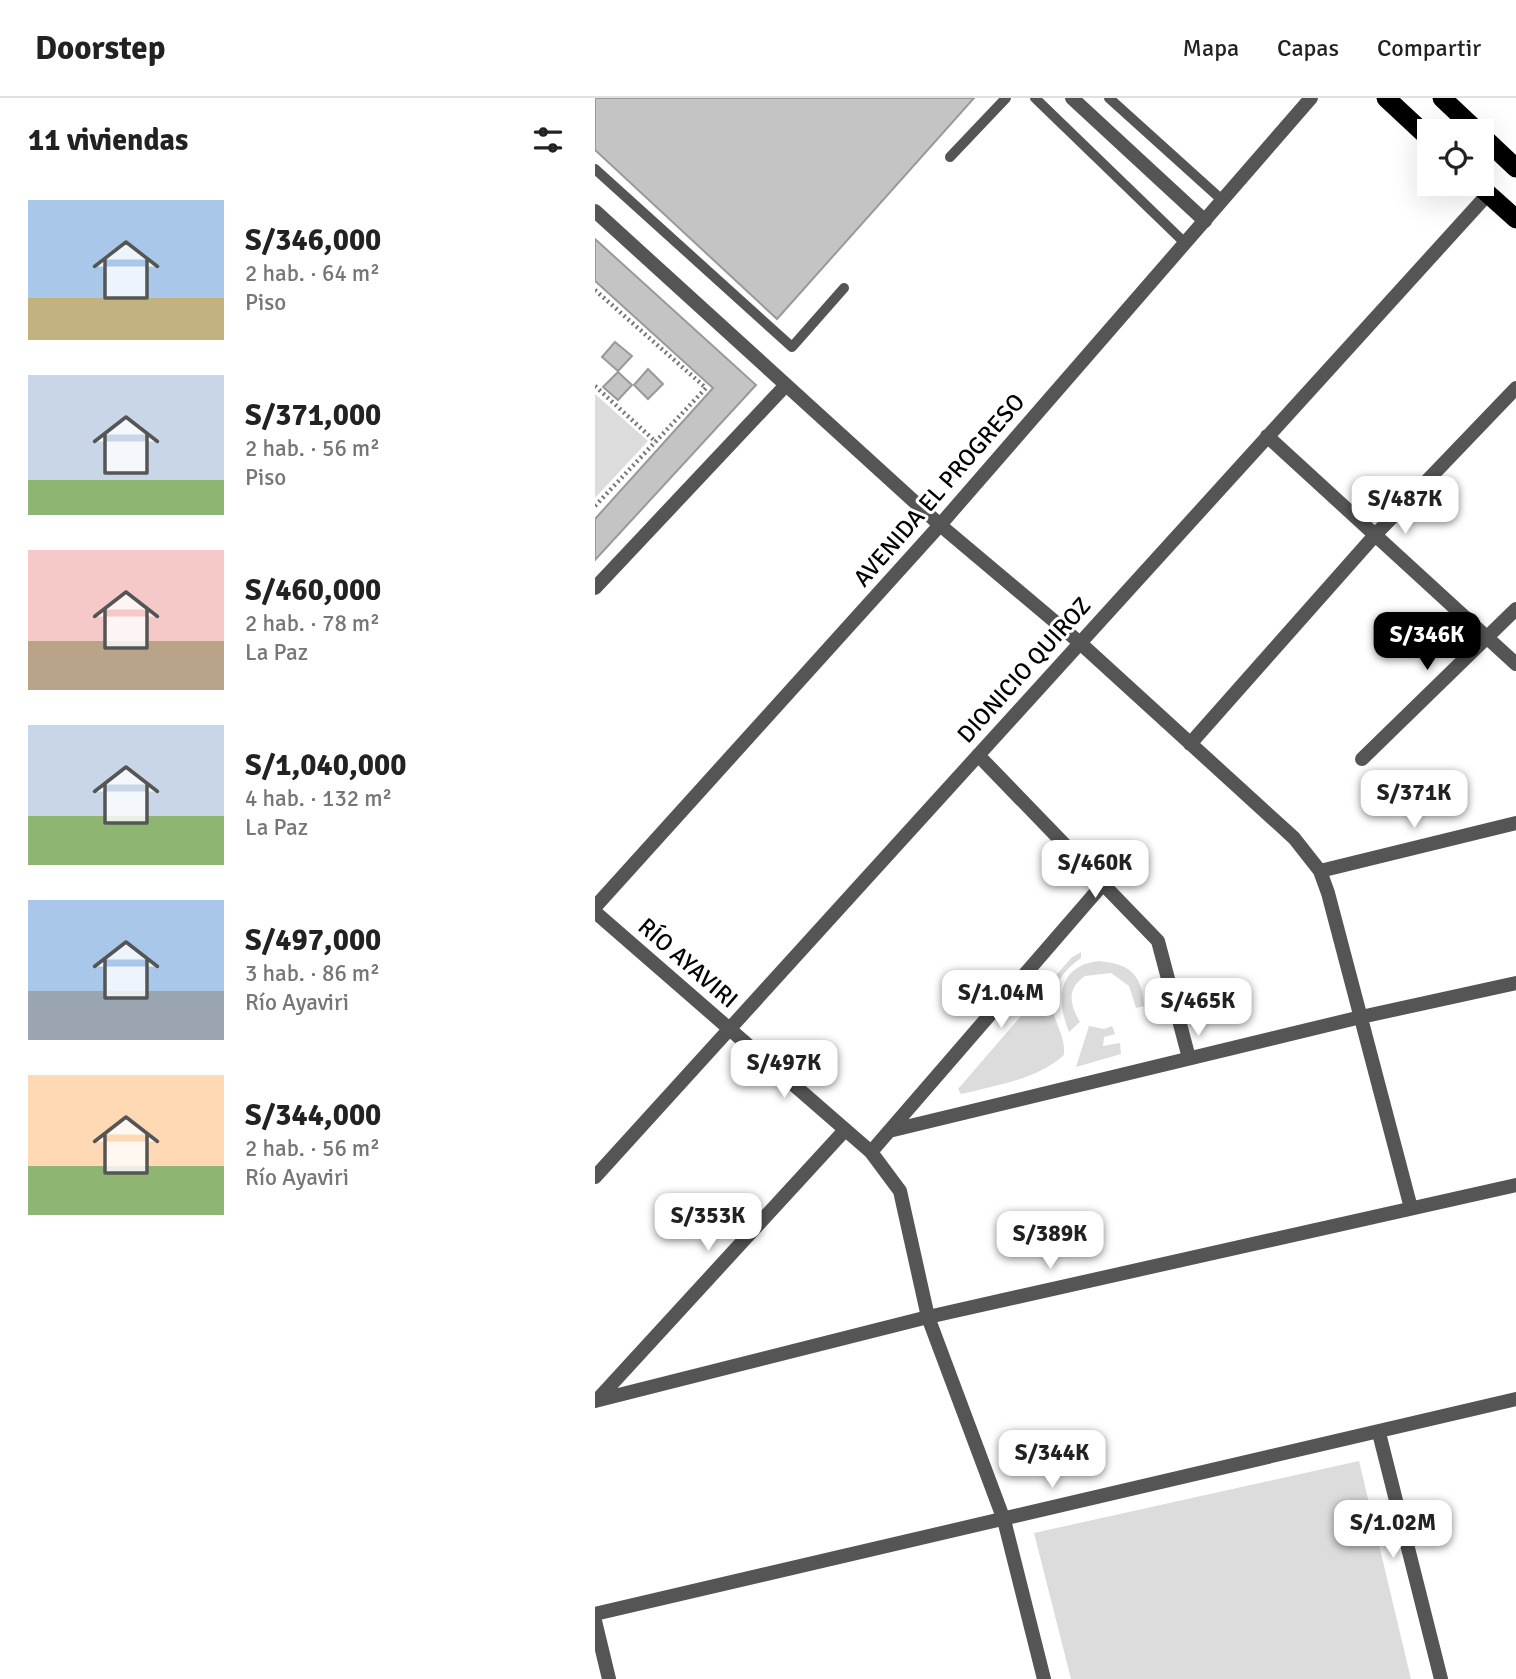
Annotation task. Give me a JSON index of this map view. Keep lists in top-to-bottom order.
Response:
{
  "streets": {
    "street": ["AVENIDA EL PROGRESO", "DIONICIO QUIROZ", "RÍO AYAVIRI"]
  },
  "crossings": [
    ["DIONICIO QUIROZ", "RÍO AYAVIRI"]
  ],
  "page": {
    "header": "Doorstep",
    "nav": ["Mapa", "Capas", "Compartir"],
    "heading": "11 viviendas",
    "list": [
      {
        "name": "S/346,000",
        "note": "2 hab. · 64 m² · Piso"
      },
      {
        "name": "S/371,000",
        "note": "2 hab. · 56 m² · Piso"
      },
      {
        "name": "S/460,000",
        "note": "2 hab. · 78 m² · La Paz"
      },
      {
        "name": "S/1,040,000",
        "note": "4 hab. · 132 m² · La Paz"
      },
      {
        "name": "S/497,000",
        "note": "3 hab. · 86 m² · Río Ayaviri"
      },
      {
        "name": "S/344,000",
        "note": "2 hab. · 56 m² · Río Ayaviri"
      }
    ],
    "price": [
      "S/487K",
      "S/346K",
      "S/371K",
      "S/460K",
      "S/1.04M",
      "S/465K",
      "S/497K",
      "S/353K",
      "S/389K",
      "S/344K",
      "S/1.02M"
    ]
  }
}
